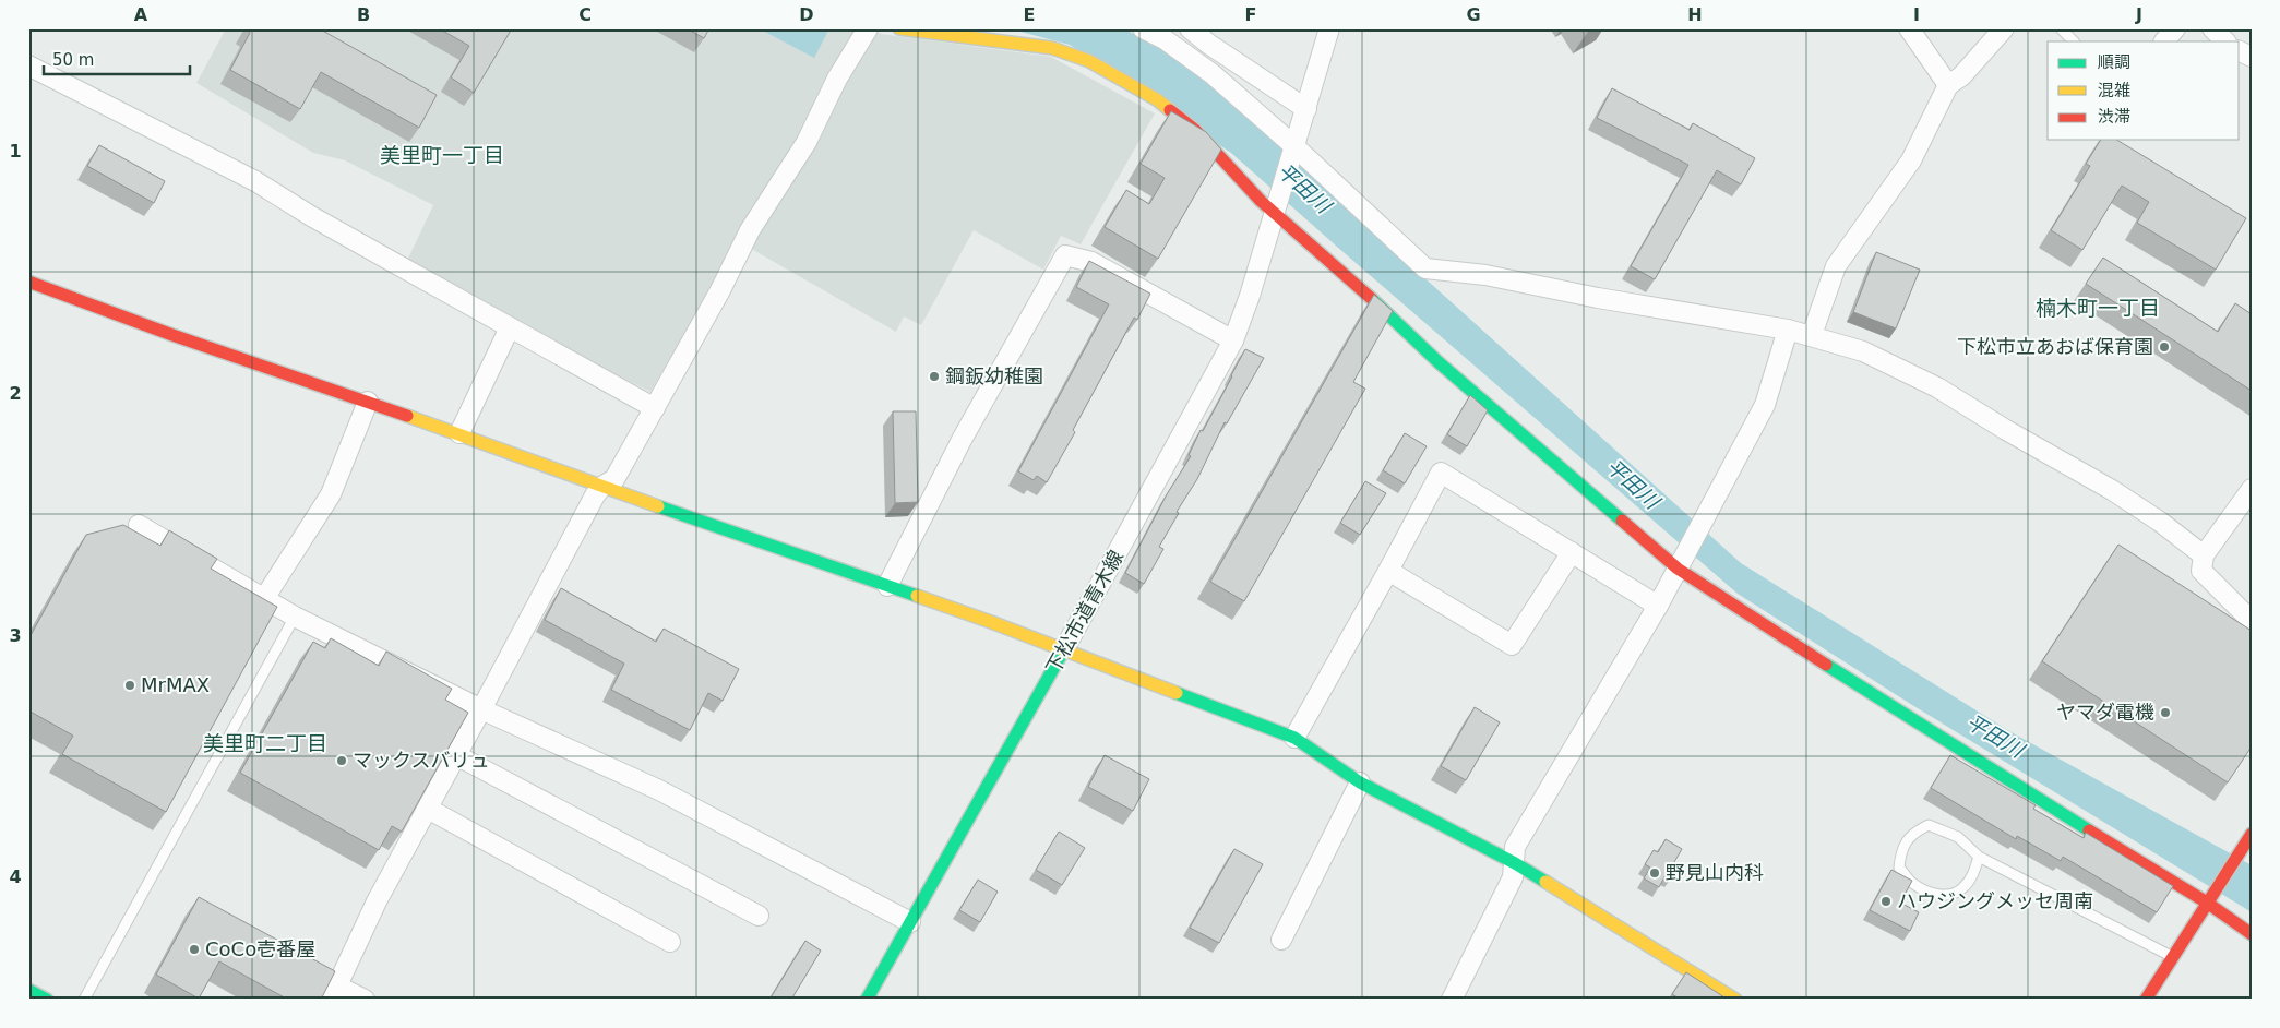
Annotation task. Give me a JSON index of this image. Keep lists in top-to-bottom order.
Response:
{
  "streets": {
    "street": ["下松市道青木線"]
  },
  "districts": ["美里町一丁目", "楠木町一丁目", "美里町二丁目"],
  "water": ["平田川"],
  "places": [
    "下松市立あおば保育園",
    "鋼鈑幼稚園",
    "MrMAX",
    "ヤマダ電機",
    "マックスバリュ",
    "野見山内科",
    "ハウジングメッセ周南",
    "CoCo壱番屋"
  ],
  "legend": ["順調", "混雑", "渋滞"],
  "scale_bar": "50 m",
  "grid": {
    "columns": [
      "A",
      "B",
      "C",
      "D",
      "E",
      "F",
      "G",
      "H",
      "I",
      "J"
    ],
    "rows": [
      "1",
      "2",
      "3",
      "4"
    ]
  }
}
